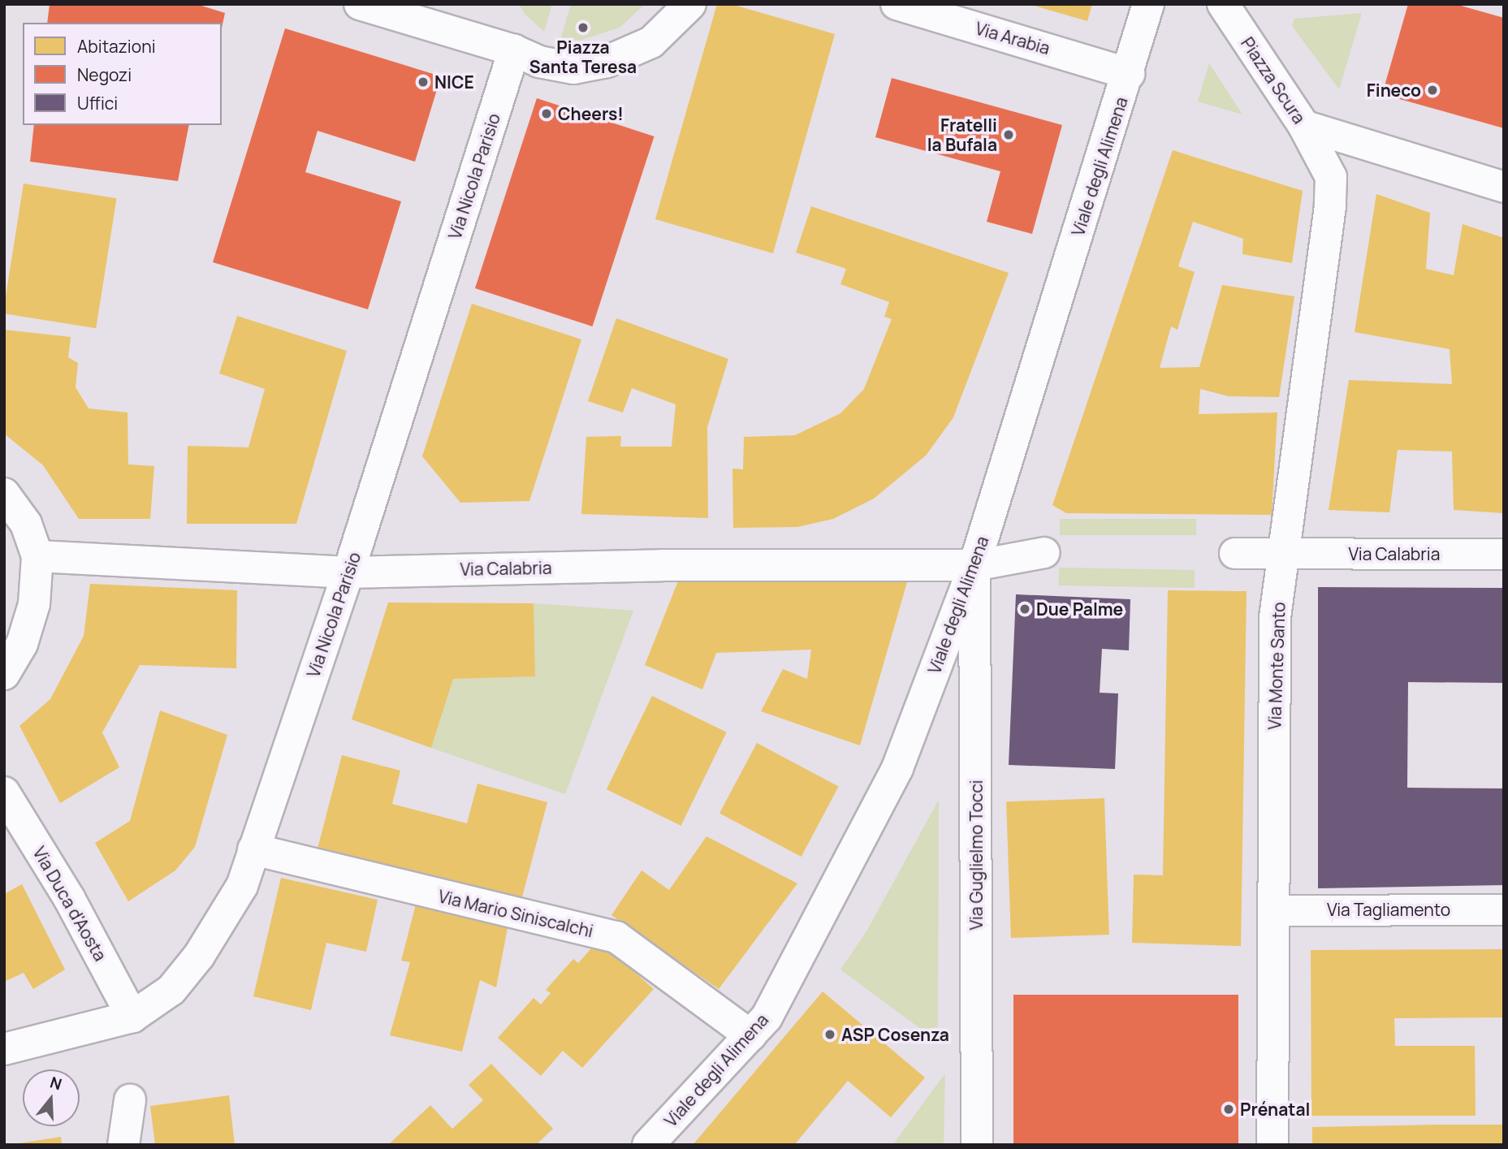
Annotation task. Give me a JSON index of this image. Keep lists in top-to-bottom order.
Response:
{
  "streets": {
    "street": [
      "Via Arabia",
      "Piazza Scura",
      "Viale degli Alimena",
      "Via Nicola Parisio",
      "Via Calabria",
      "Via Monte Santo",
      "Via Guglielmo Tocci",
      "Via Duca d'Aosta",
      "Via Tagliamento",
      "Via Mario Siniscalchi"
    ]
  },
  "crossings": [
    ["Via Arabia", "Viale degli Alimena"],
    ["Piazza Scura", "Via Monte Santo"],
    ["Viale degli Alimena", "Via Calabria"],
    ["Viale degli Alimena", "Via Guglielmo Tocci"],
    ["Viale degli Alimena", "Via Mario Siniscalchi"],
    ["Via Nicola Parisio", "Via Calabria"],
    ["Via Nicola Parisio", "Via Duca d'Aosta"],
    ["Via Nicola Parisio", "Via Mario Siniscalchi"],
    ["Via Calabria", "Via Monte Santo"],
    ["Via Calabria", "Via Guglielmo Tocci"],
    ["Via Monte Santo", "Via Tagliamento"]
  ],
  "places": [
    "Piazza Santa Teresa",
    "NICE",
    "Fineco",
    "Cheers!",
    "Fratelli la Bufala",
    "Due Palme",
    "ASP Cosenza",
    "Prénatal"
  ],
  "legend": ["Abitazioni", "Negozi", "Uffici"],
  "north": "top"
}
